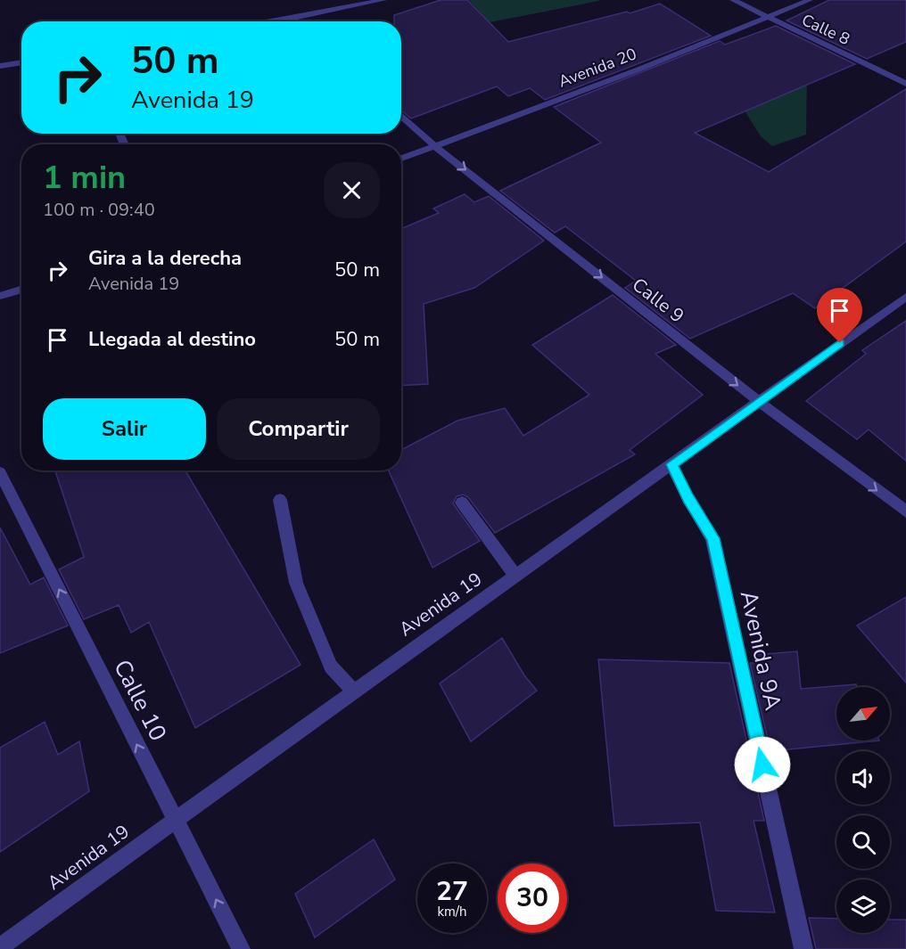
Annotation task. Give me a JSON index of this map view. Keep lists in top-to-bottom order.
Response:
{
  "streets": {
    "street": [
      "Calle 8",
      "Avenida 20",
      "Calle 9",
      "Avenida 19",
      "Avenida 9A",
      "Calle 10"
    ]
  },
  "crossings": [
    ["Calle 8", "Avenida 20"],
    ["Avenida 20", "Calle 9"],
    ["Calle 9", "Avenida 19"],
    ["Avenida 19", "Avenida 9A"],
    ["Avenida 19", "Calle 10"]
  ],
  "one_way": ["Calle 9", "Calle 10"],
  "north": "top right",
  "page": {
    "turn": ["50 m", "Avenida 19"],
    "heading": ["1 min", "100 m · 09:40"],
    "list": [
      {
        "name": "Gira a la derecha",
        "note": "Avenida 19",
        "value": "50 m"
      },
      {
        "name": "Llegada al destino",
        "value": "50 m"
      }
    ],
    "buttons": ["Salir", "Compartir"],
    "speed": "27 km/h",
    "limit": "30"
  }
}
